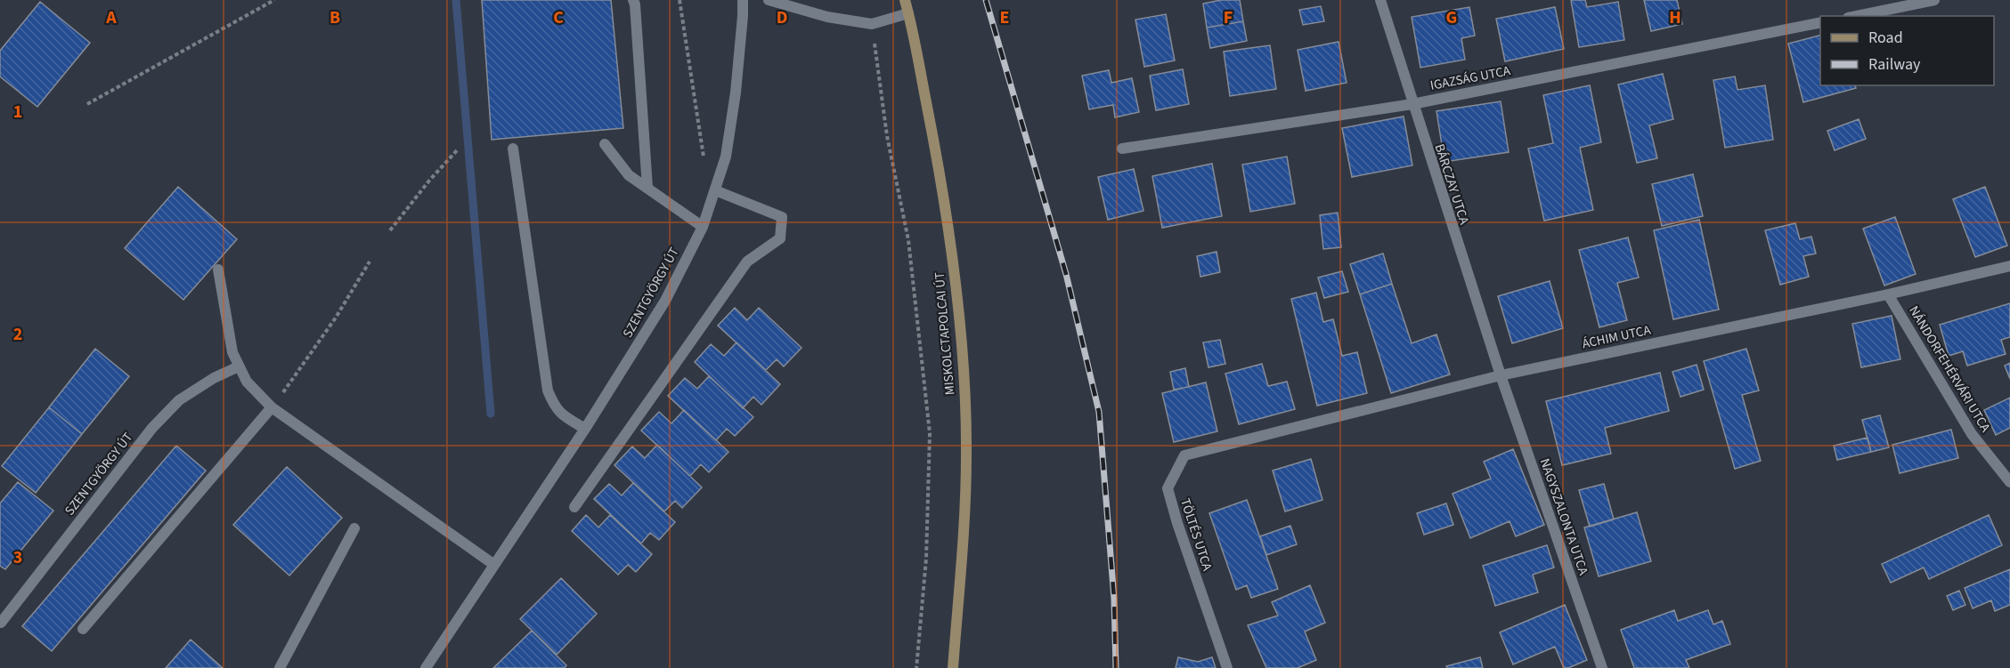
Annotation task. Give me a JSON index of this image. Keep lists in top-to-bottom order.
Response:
{
  "streets": {
    "street": [
      "IGAZSÁG UTCA",
      "BÁRCZAY UTCA",
      "SZENTGYÖRGY ÚT",
      "MISKOLCTAPOLCAI ÚT",
      "ÁCHIM UTCA",
      "NÁNDORFEHÉRVÁRI UTCA",
      "NAGYSZALONTA UTCA",
      "TÖLTÉS UTCA"
    ]
  },
  "crossings": [
    ["IGAZSÁG UTCA", "BÁRCZAY UTCA"],
    ["BÁRCZAY UTCA", "ÁCHIM UTCA"],
    ["BÁRCZAY UTCA", "NAGYSZALONTA UTCA"],
    ["ÁCHIM UTCA", "NÁNDORFEHÉRVÁRI UTCA"],
    ["ÁCHIM UTCA", "NAGYSZALONTA UTCA"],
    ["ÁCHIM UTCA", "TÖLTÉS UTCA"]
  ],
  "legend": ["Road", "Railway"],
  "grid": {
    "columns": [
      "A",
      "B",
      "C",
      "D",
      "E",
      "F",
      "G",
      "H"
    ],
    "rows": ["1", "2", "3"]
  }
}
